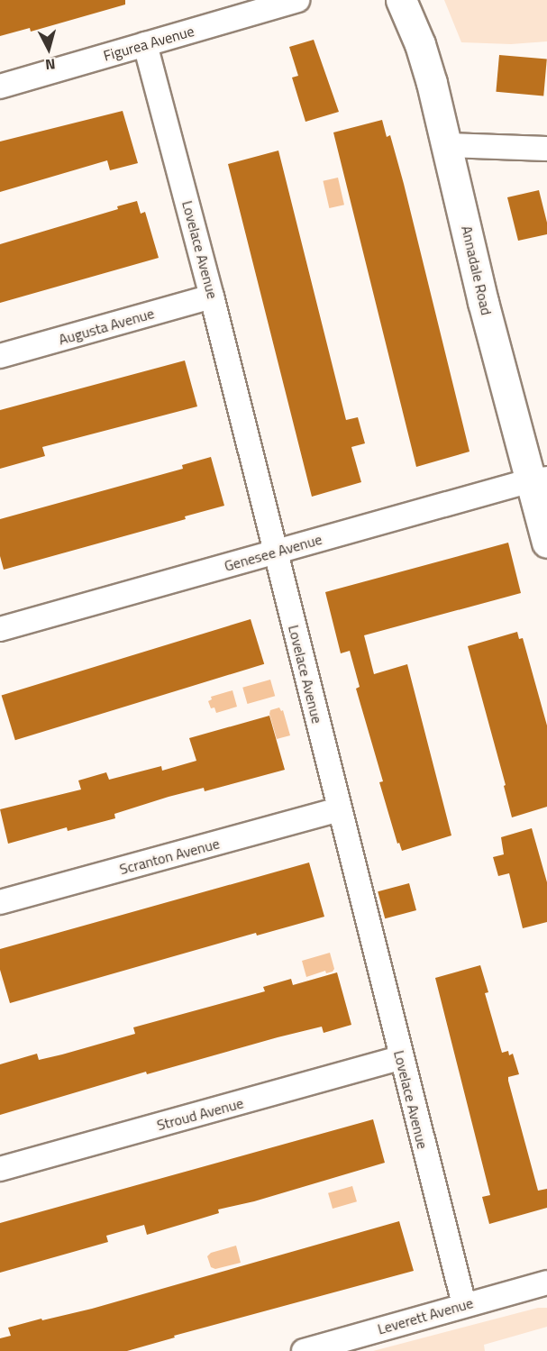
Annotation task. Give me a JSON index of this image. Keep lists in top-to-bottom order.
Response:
{
  "streets": {
    "street": [
      "Figurea Avenue",
      "Lovelace Avenue",
      "Annadale Road",
      "Augusta Avenue",
      "Genesee Avenue",
      "Scranton Avenue",
      "Stroud Avenue",
      "Leverett Avenue"
    ]
  },
  "crossings": [
    ["Figurea Avenue", "Lovelace Avenue"],
    ["Lovelace Avenue", "Augusta Avenue"],
    ["Lovelace Avenue", "Genesee Avenue"],
    ["Lovelace Avenue", "Scranton Avenue"],
    ["Lovelace Avenue", "Stroud Avenue"],
    ["Lovelace Avenue", "Leverett Avenue"],
    ["Annadale Road", "Genesee Avenue"]
  ],
  "north": "bottom"
}
